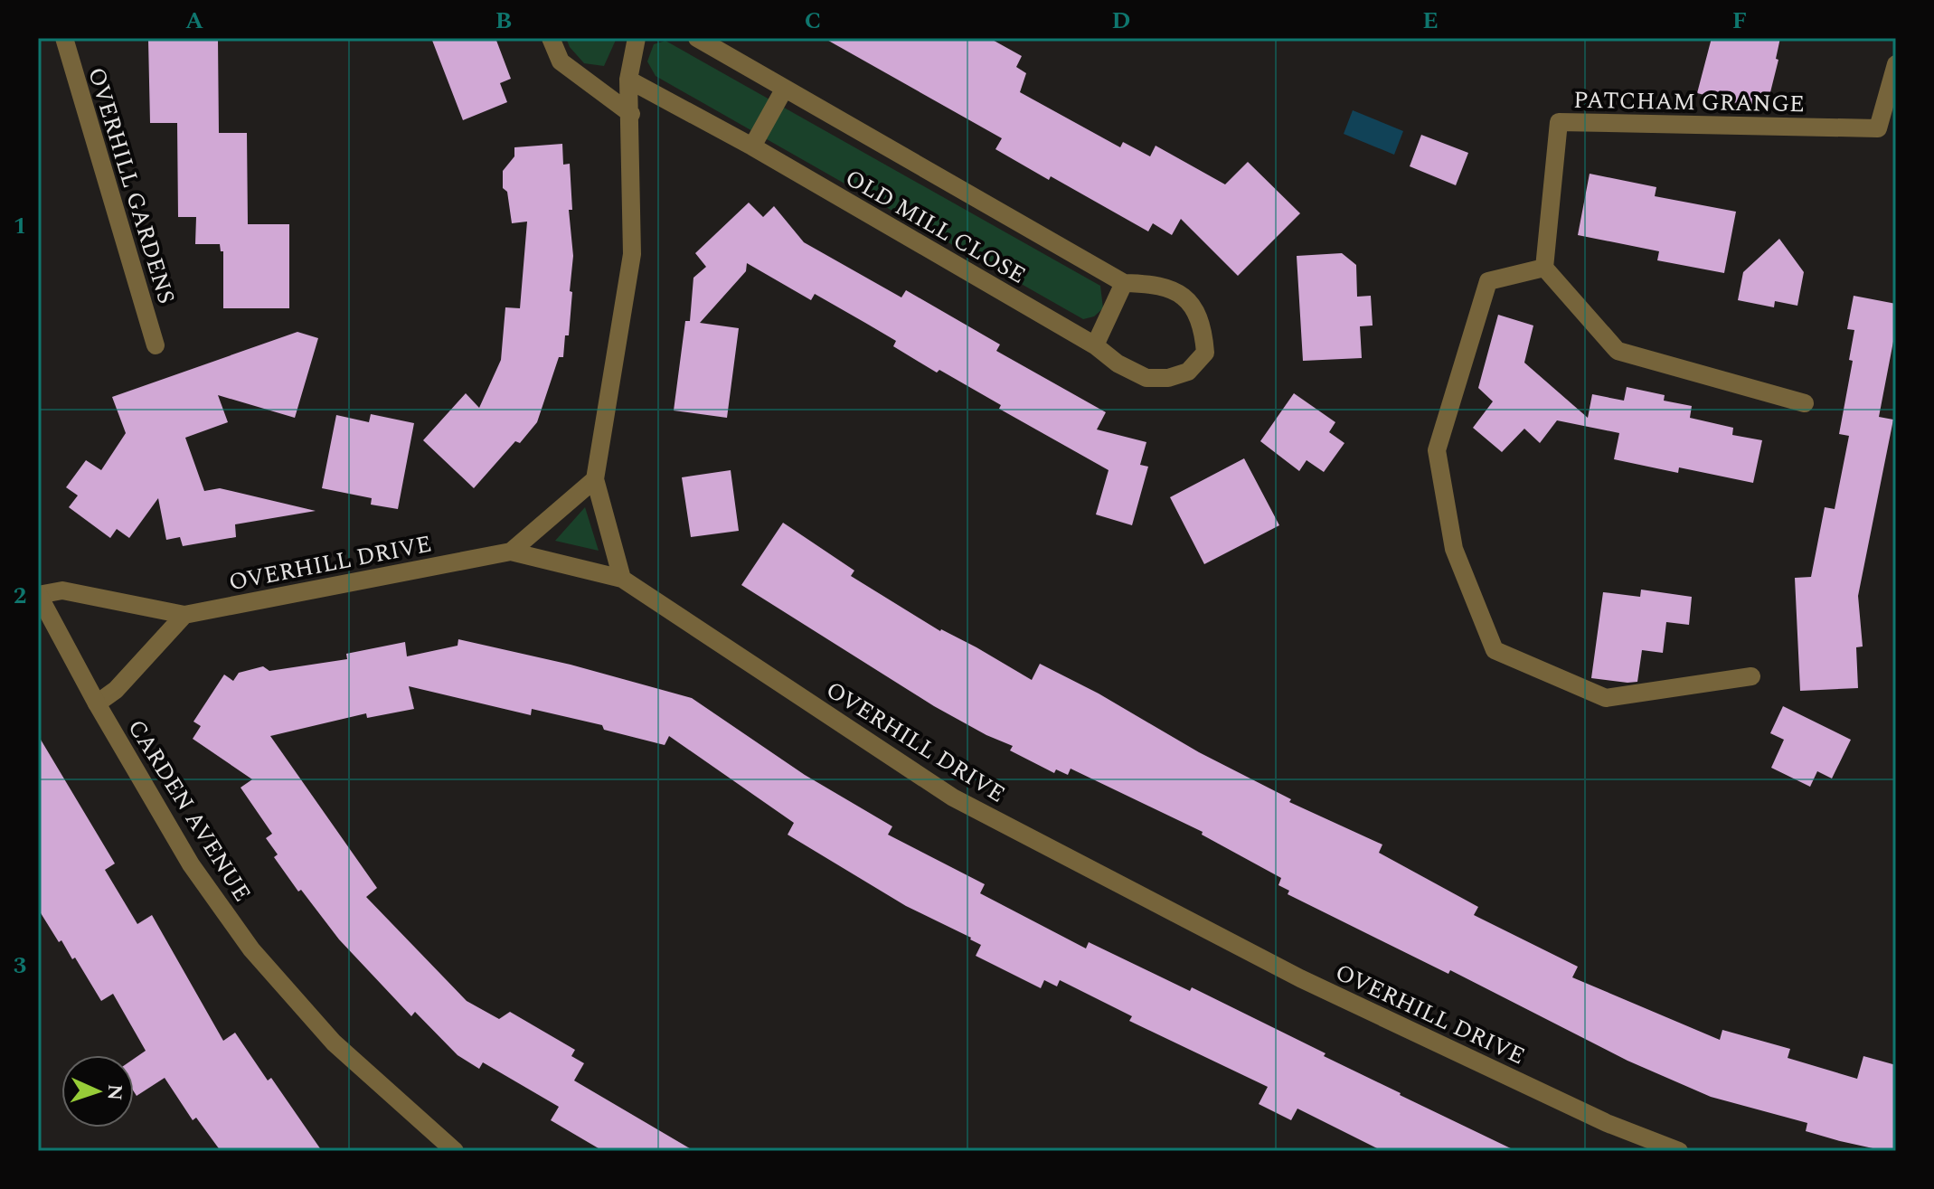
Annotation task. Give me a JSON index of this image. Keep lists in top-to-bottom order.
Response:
{
  "streets": {
    "street": [
      "PATCHAM GRANGE",
      "OVERHILL GARDENS",
      "OLD MILL CLOSE",
      "OVERHILL DRIVE",
      "CARDEN AVENUE"
    ]
  },
  "crossings": [
    ["OVERHILL DRIVE", "CARDEN AVENUE"]
  ],
  "north": "right",
  "grid": {
    "columns": [
      "A",
      "B",
      "C",
      "D",
      "E",
      "F"
    ],
    "rows": ["1", "2", "3"]
  }
}
